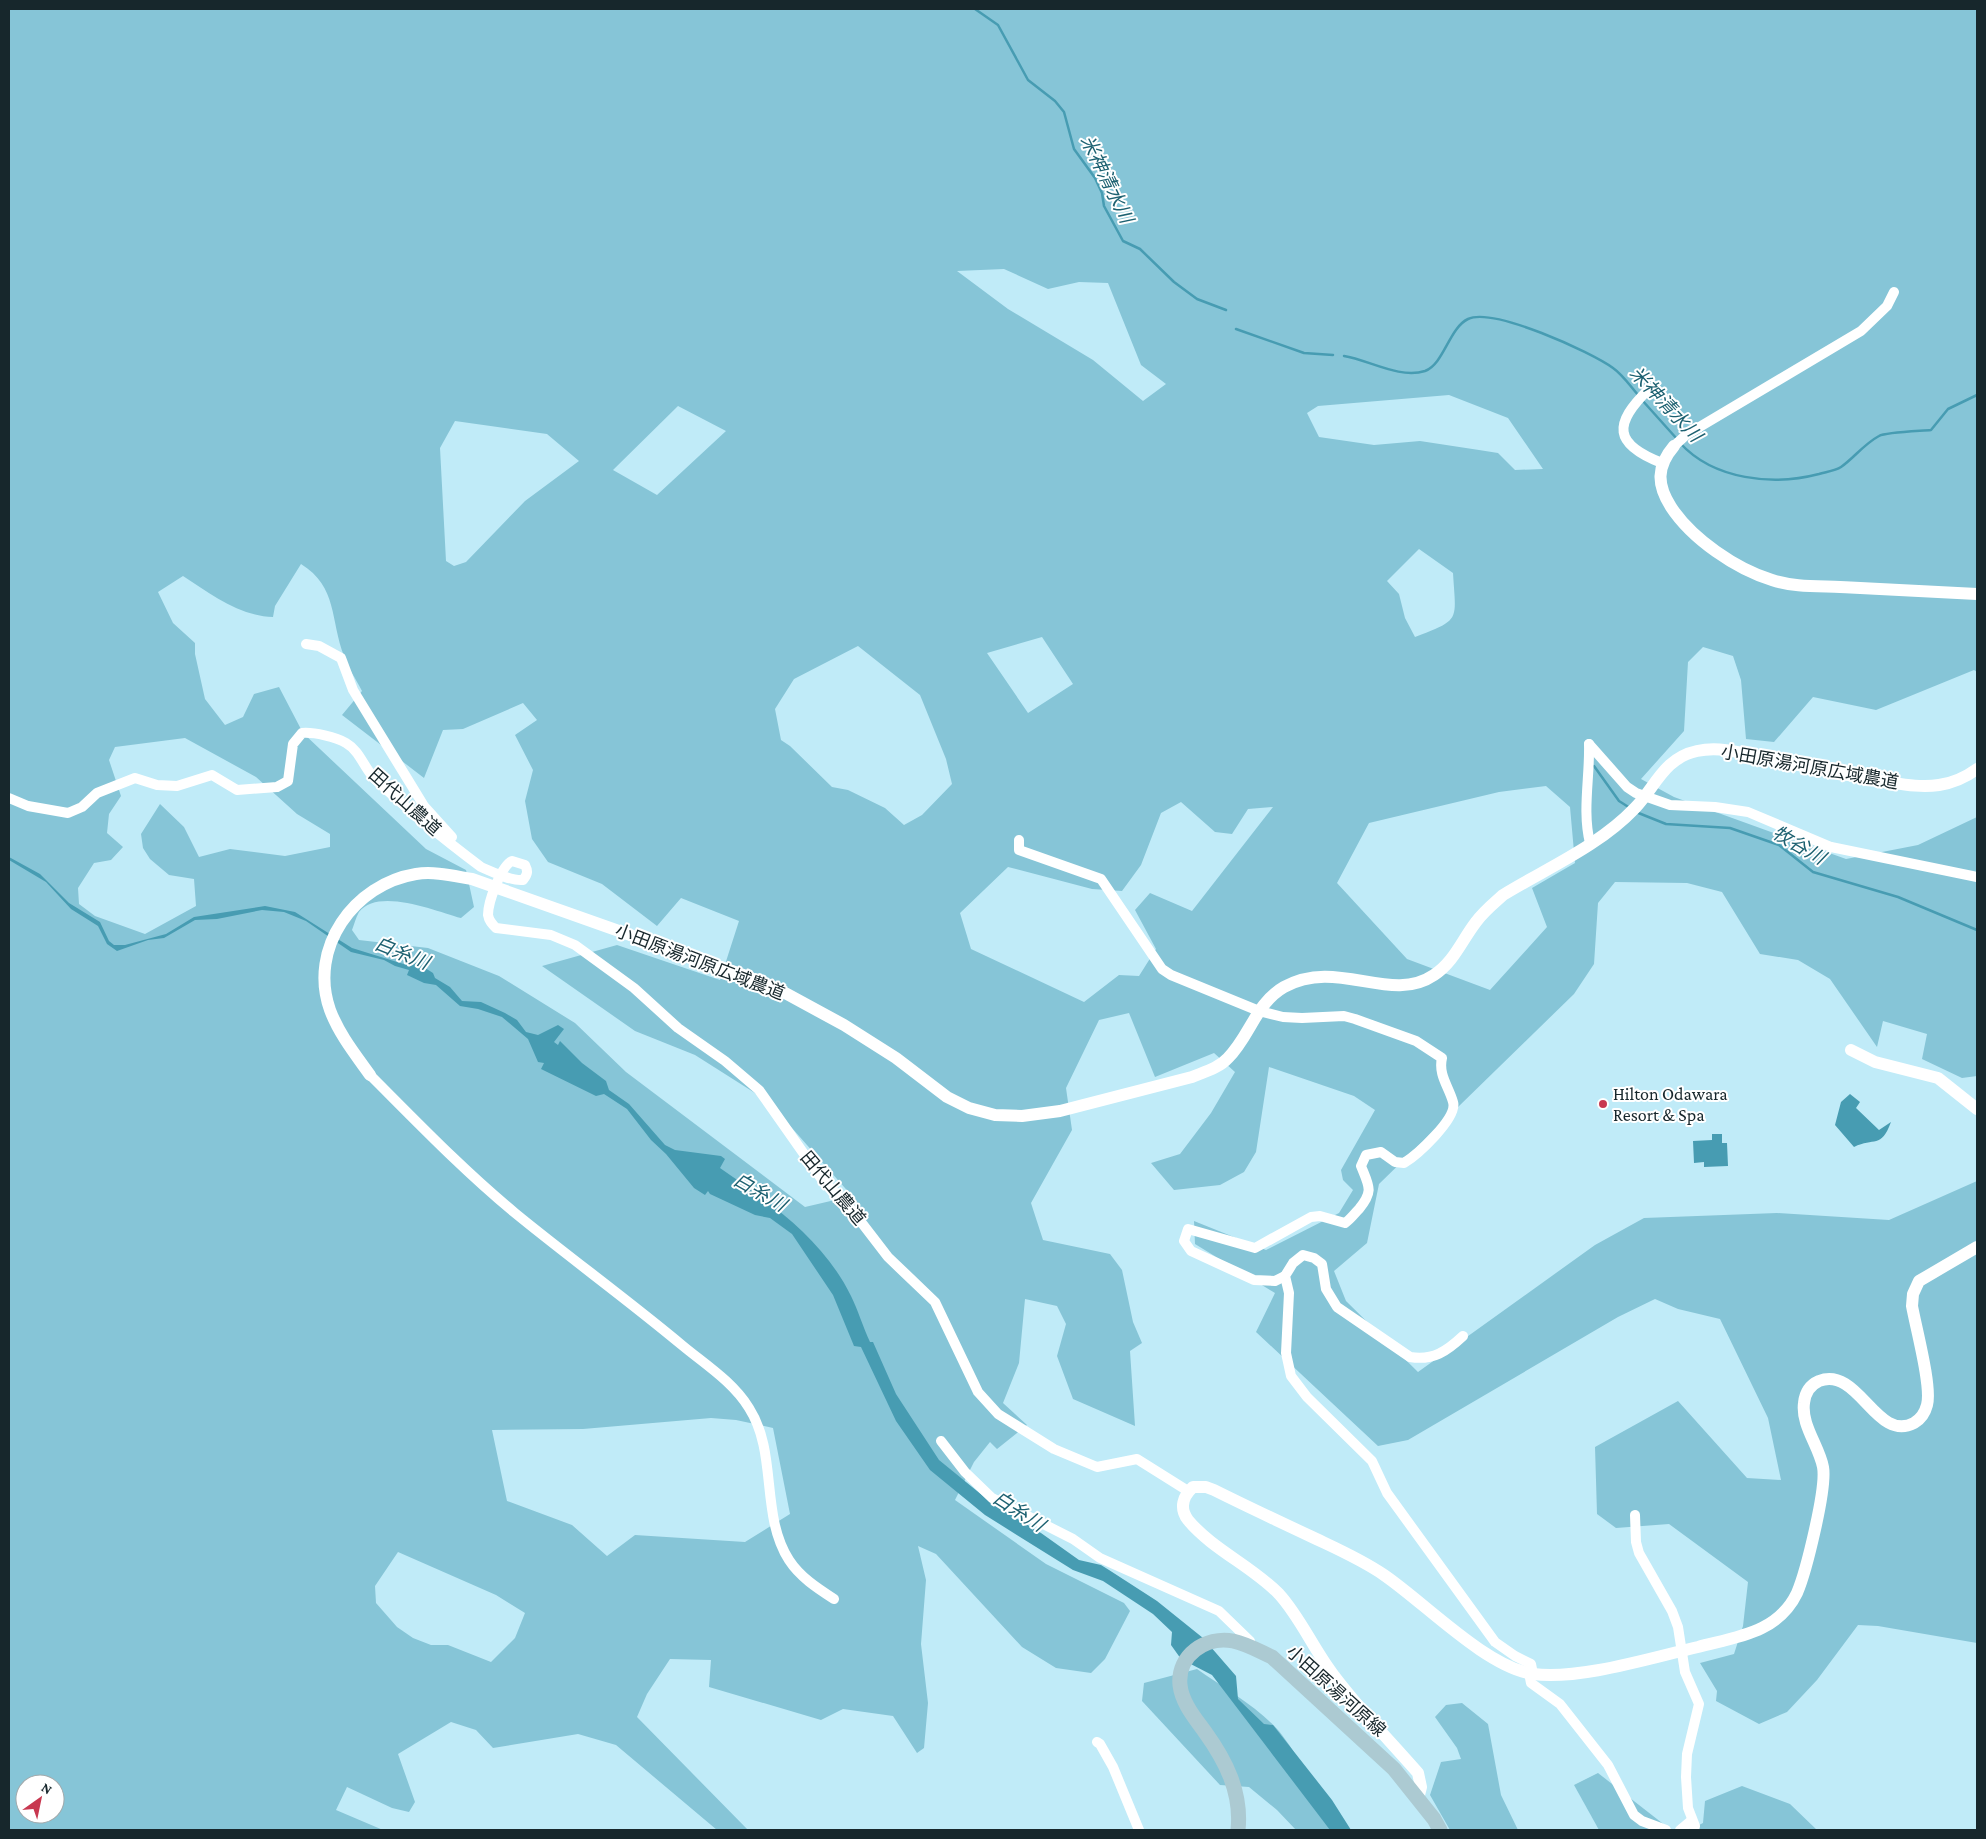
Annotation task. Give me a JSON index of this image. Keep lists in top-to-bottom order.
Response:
{
  "streets": {
    "main road": ["小田原湯河原線"],
    "street": ["小田原湯河原広域農道", "田代山農道"]
  },
  "crossings": [
    ["小田原湯河原広域農道", "田代山農道"]
  ],
  "water": ["米神清水川", "牧谷川", "白糸川"],
  "places": ["Hilton Odawara Resort & Spa"],
  "north": "top right"
}
